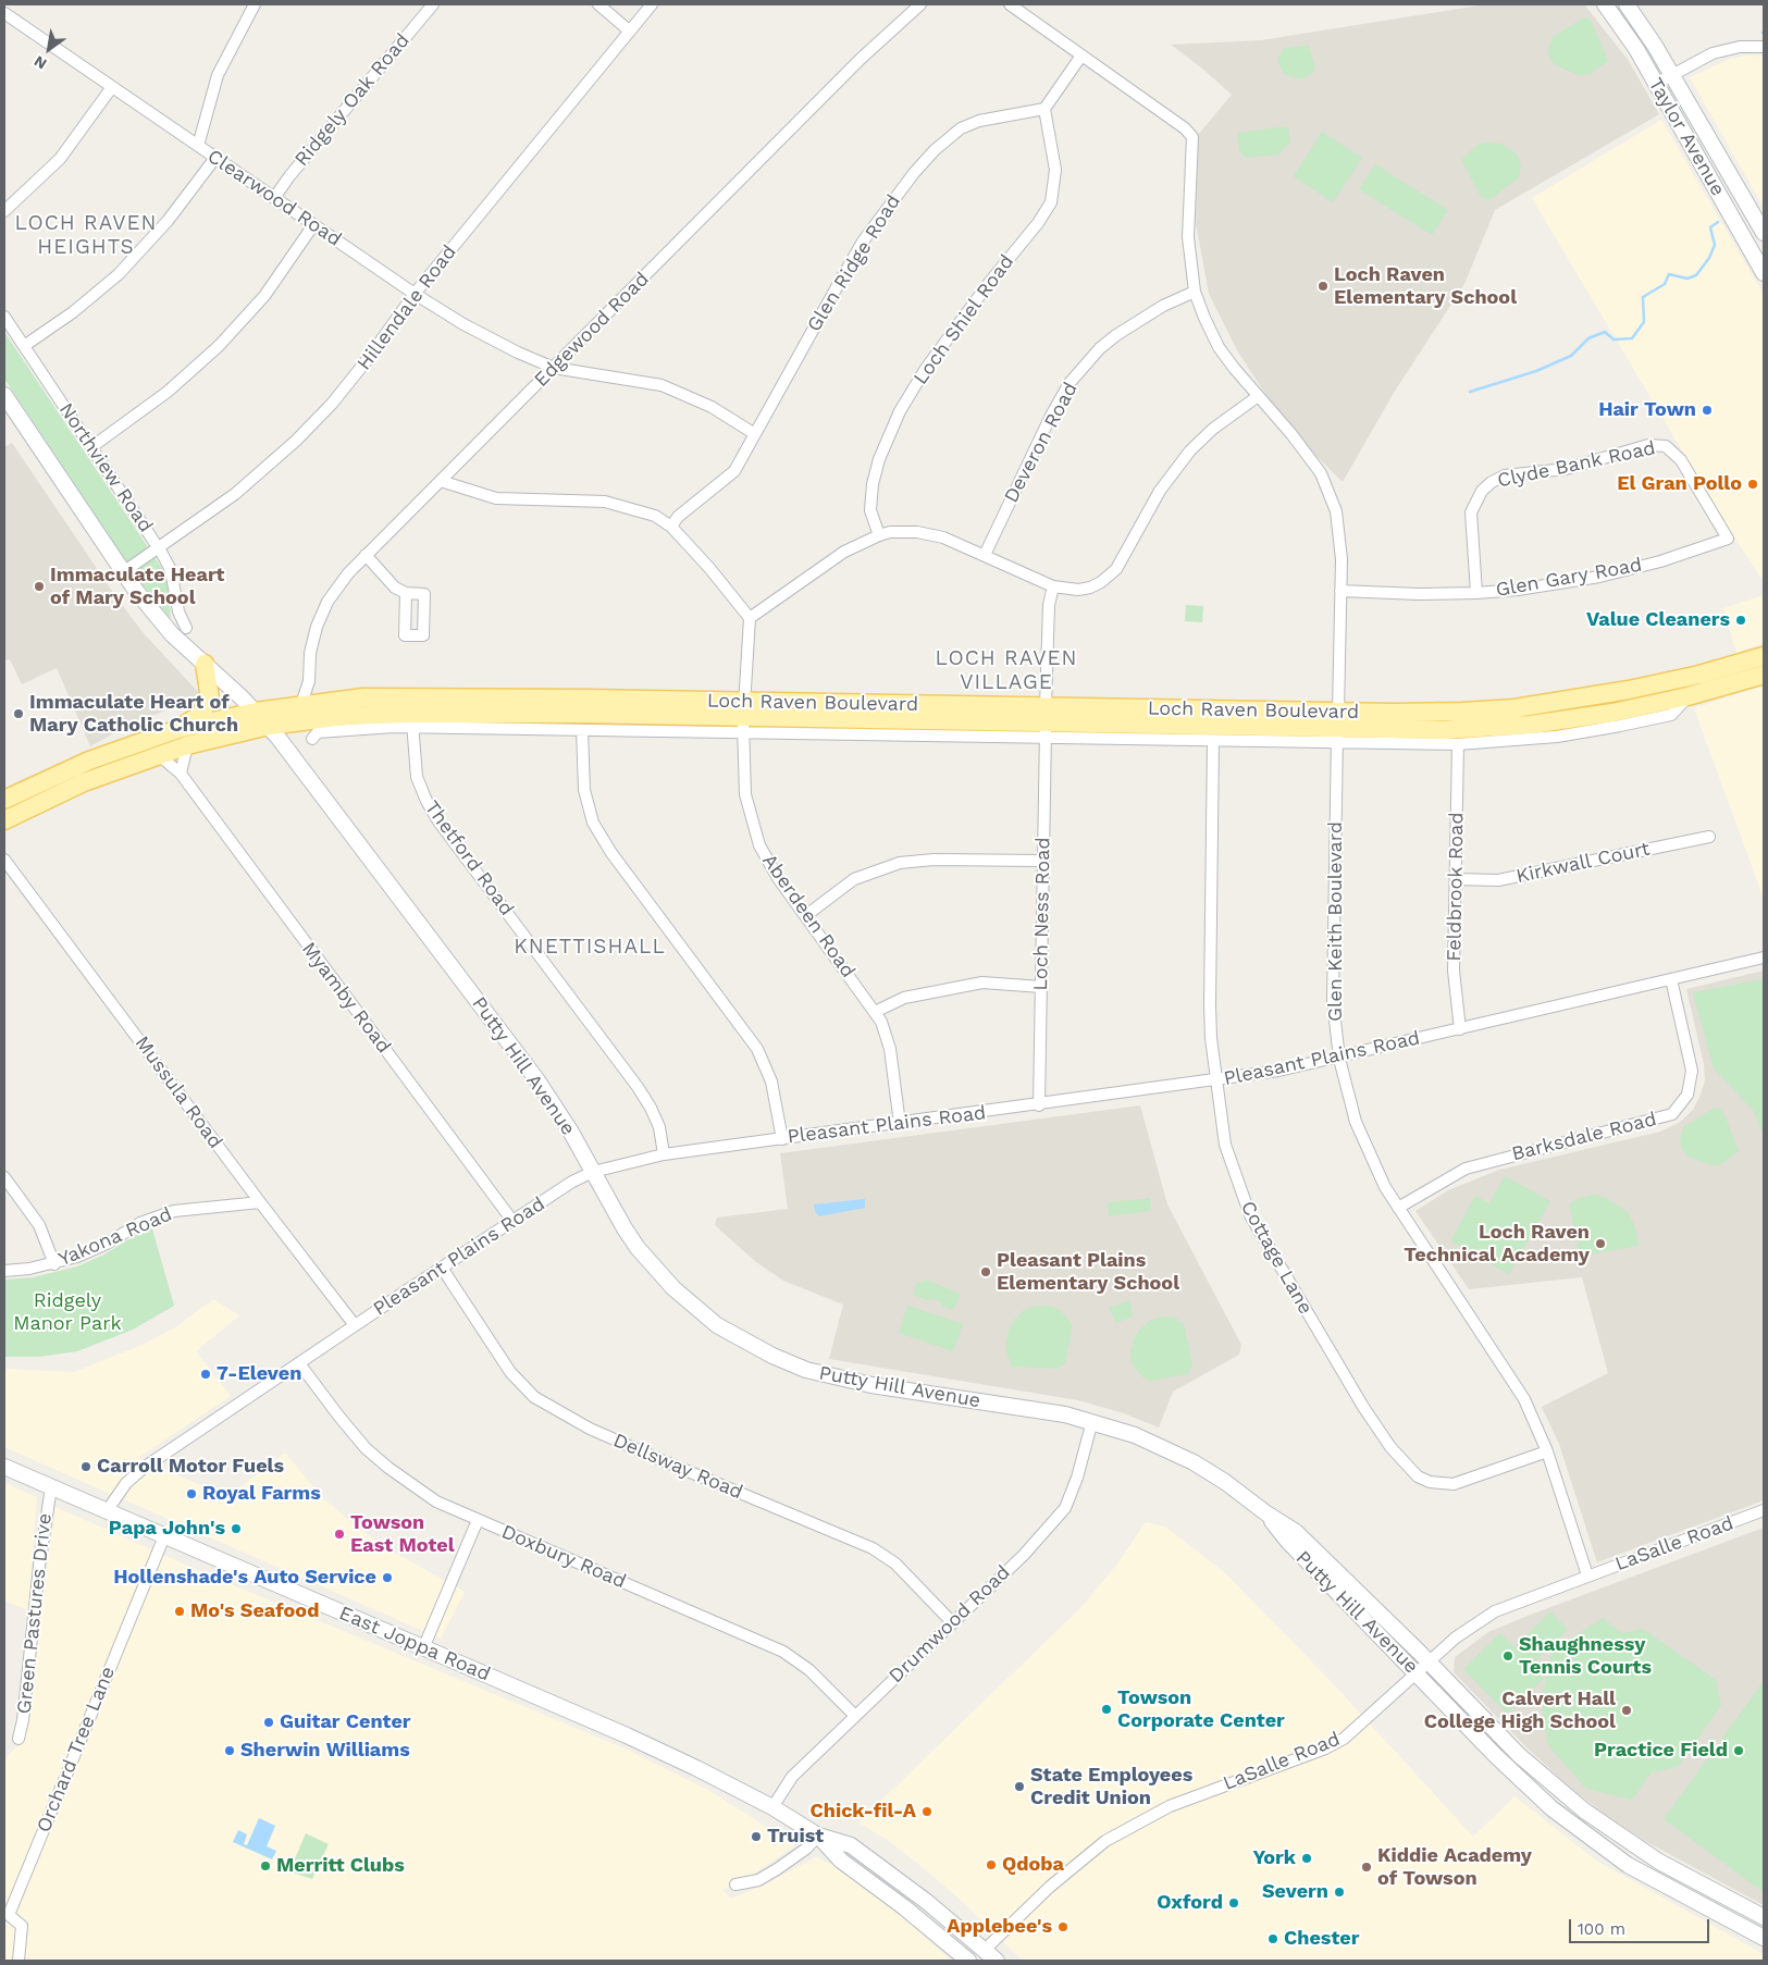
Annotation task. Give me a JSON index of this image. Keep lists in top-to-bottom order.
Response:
{
  "streets": {
    "main road": ["Loch Raven Boulevard"],
    "street": [
      "Ridgely Oak Road",
      "Taylor Avenue",
      "Clearwood Road",
      "Glen Ridge Road",
      "Hillendale Road",
      "Loch Shiel Road",
      "Edgewood Road",
      "Deveron Road",
      "Clyde Bank Road",
      "Northview Road",
      "Glen Gary Road",
      "Thetford Road",
      "Kirkwall Court",
      "Feldbrook Road",
      "Loch Ness Road",
      "Aberdeen Road",
      "Glen Keith Boulevard",
      "Myamby Road",
      "Pleasant Plains Road",
      "Putty Hill Avenue",
      "Mussula Road",
      "Barksdale Road",
      "Yakona Road",
      "Cottage Lane",
      "Dellsway Road",
      "LaSalle Road",
      "Doxbury Road",
      "Green Pastures Drive",
      "Drumwood Road",
      "East Joppa Road",
      "Orchard Tree Lane"
    ]
  },
  "crossings": [
    ["Ridgely Oak Road", "Clearwood Road"],
    ["Clearwood Road", "Glen Ridge Road"],
    ["Clearwood Road", "Hillendale Road"],
    ["Clearwood Road", "Edgewood Road"],
    ["Glen Ridge Road", "Loch Shiel Road"],
    ["Hillendale Road", "Northview Road"],
    ["Hillendale Road", "Putty Hill Avenue"],
    ["Edgewood Road", "Loch Raven Boulevard"],
    ["Deveron Road", "Glen Keith Boulevard"],
    ["Clyde Bank Road", "Glen Gary Road"],
    ["Glen Gary Road", "Glen Keith Boulevard"],
    ["Loch Raven Boulevard", "Thetford Road"],
    ["Loch Raven Boulevard", "Feldbrook Road"],
    ["Loch Raven Boulevard", "Loch Ness Road"],
    ["Loch Raven Boulevard", "Aberdeen Road"],
    ["Loch Raven Boulevard", "Glen Keith Boulevard"],
    ["Loch Raven Boulevard", "Myamby Road"],
    ["Loch Raven Boulevard", "Putty Hill Avenue"],
    ["Loch Raven Boulevard", "Cottage Lane"],
    ["Thetford Road", "Pleasant Plains Road"],
    ["Kirkwall Court", "Feldbrook Road"],
    ["Feldbrook Road", "Pleasant Plains Road"],
    ["Loch Ness Road", "Pleasant Plains Road"],
    ["Aberdeen Road", "Pleasant Plains Road"],
    ["Glen Keith Boulevard", "Pleasant Plains Road"],
    ["Glen Keith Boulevard", "Barksdale Road"],
    ["Glen Keith Boulevard", "Cottage Lane"],
    ["Glen Keith Boulevard", "LaSalle Road"],
    ["Myamby Road", "Pleasant Plains Road"],
    ["Pleasant Plains Road", "Putty Hill Avenue"],
    ["Pleasant Plains Road", "Mussula Road"],
    ["Pleasant Plains Road", "Barksdale Road"],
    ["Pleasant Plains Road", "Cottage Lane"],
    ["Pleasant Plains Road", "Dellsway Road"],
    ["Pleasant Plains Road", "Doxbury Road"],
    ["Pleasant Plains Road", "East Joppa Road"],
    ["Putty Hill Avenue", "LaSalle Road"],
    ["Putty Hill Avenue", "Drumwood Road"],
    ["Mussula Road", "Yakona Road"],
    ["Dellsway Road", "Drumwood Road"],
    ["LaSalle Road", "East Joppa Road"],
    ["Doxbury Road", "Drumwood Road"],
    ["Green Pastures Drive", "East Joppa Road"],
    ["Drumwood Road", "East Joppa Road"],
    ["East Joppa Road", "Orchard Tree Lane"]
  ],
  "districts": ["LOCH RAVEN HEIGHTS", "LOCH RAVEN VILLAGE", "KNETTISHALL"],
  "parks": ["Ridgely Manor Park"],
  "places": [
    "Loch Raven Elementary School",
    "Hair Town",
    "El Gran Pollo",
    "Immaculate Heart of Mary School",
    "Value Cleaners",
    "Immaculate Heart of Mary Catholic Church",
    "Loch Raven Technical Academy",
    "Pleasant Plains Elementary School",
    "7-Eleven",
    "Carroll Motor Fuels",
    "Royal Farms",
    "Papa John's",
    "Towson East Motel",
    "Hollenshade's Auto Service",
    "Mo's Seafood",
    "Shaughnessy Tennis Courts",
    "Towson Corporate Center",
    "Calvert Hall College High School",
    "Guitar Center",
    "Sherwin Williams",
    "Practice Field",
    "State Employees Credit Union",
    "Chick-fil-A",
    "Truist",
    "York",
    "Qdoba",
    "Merritt Clubs",
    "Kiddie Academy of Towson",
    "Severn",
    "Oxford",
    "Applebee's",
    "Chester"
  ],
  "scale_bar": "100 m",
  "north": "bottom left"
}
